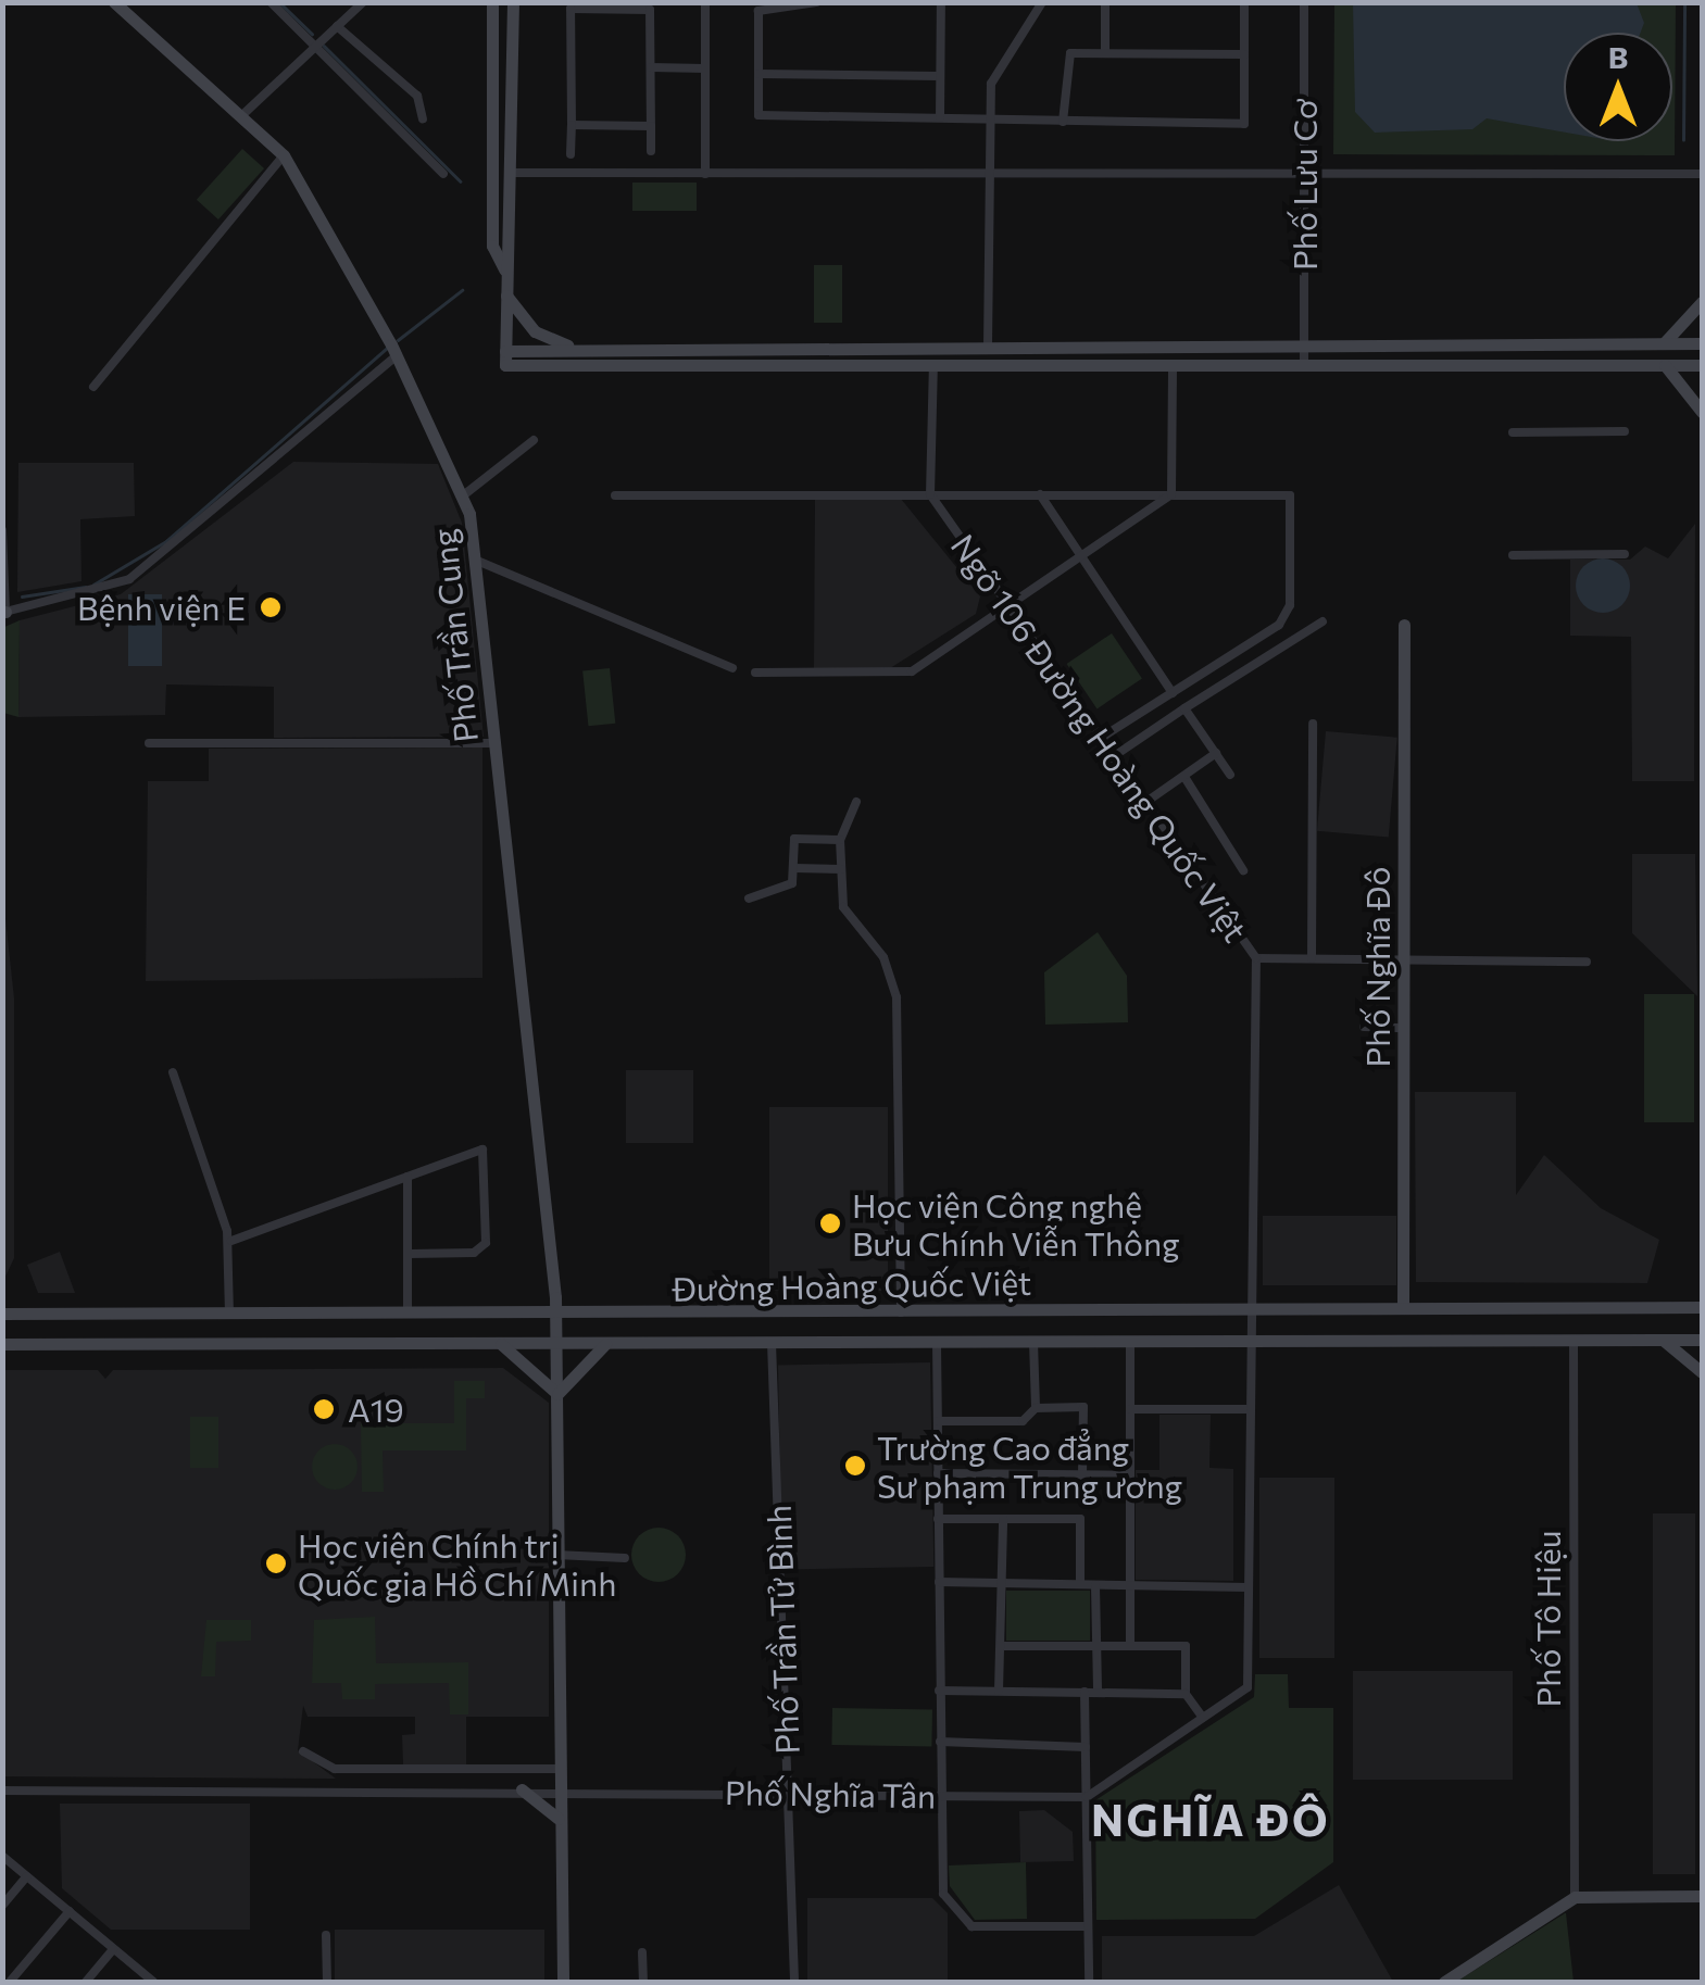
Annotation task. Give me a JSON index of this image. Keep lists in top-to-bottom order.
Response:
{
  "streets": {
    "main road": ["Phố Trần Cung", "Phố Nghĩa Đô", "Đường Hoàng Quốc Việt"],
    "street": [
      "Phố Lưu Cơ",
      "Ngõ 106 Đường Hoàng Quốc Việt",
      "Phố Tô Hiệu",
      "Phố Trần Tử Bình",
      "Phố Nghĩa Tân"
    ]
  },
  "crossings": [
    ["Phố Trần Cung", "Đường Hoàng Quốc Việt"],
    ["Phố Trần Cung", "Phố Nghĩa Tân"],
    ["Ngõ 106 Đường Hoàng Quốc Việt", "Đường Hoàng Quốc Việt"],
    ["Phố Nghĩa Đô", "Đường Hoàng Quốc Việt"],
    ["Đường Hoàng Quốc Việt", "Phố Tô Hiệu"],
    ["Đường Hoàng Quốc Việt", "Phố Trần Tử Bình"],
    ["Phố Trần Tử Bình", "Phố Nghĩa Tân"]
  ],
  "districts": ["NGHĨA ĐÔ"],
  "places": [
    "Bệnh viện E",
    "Học viện Công nghệ Bưu Chính Viễn Thông",
    "A19",
    "Trường Cao đẳng Sư phạm Trung ương",
    "Học viện Chính trị Quốc gia Hồ Chí Minh"
  ],
  "north": "top"
}
